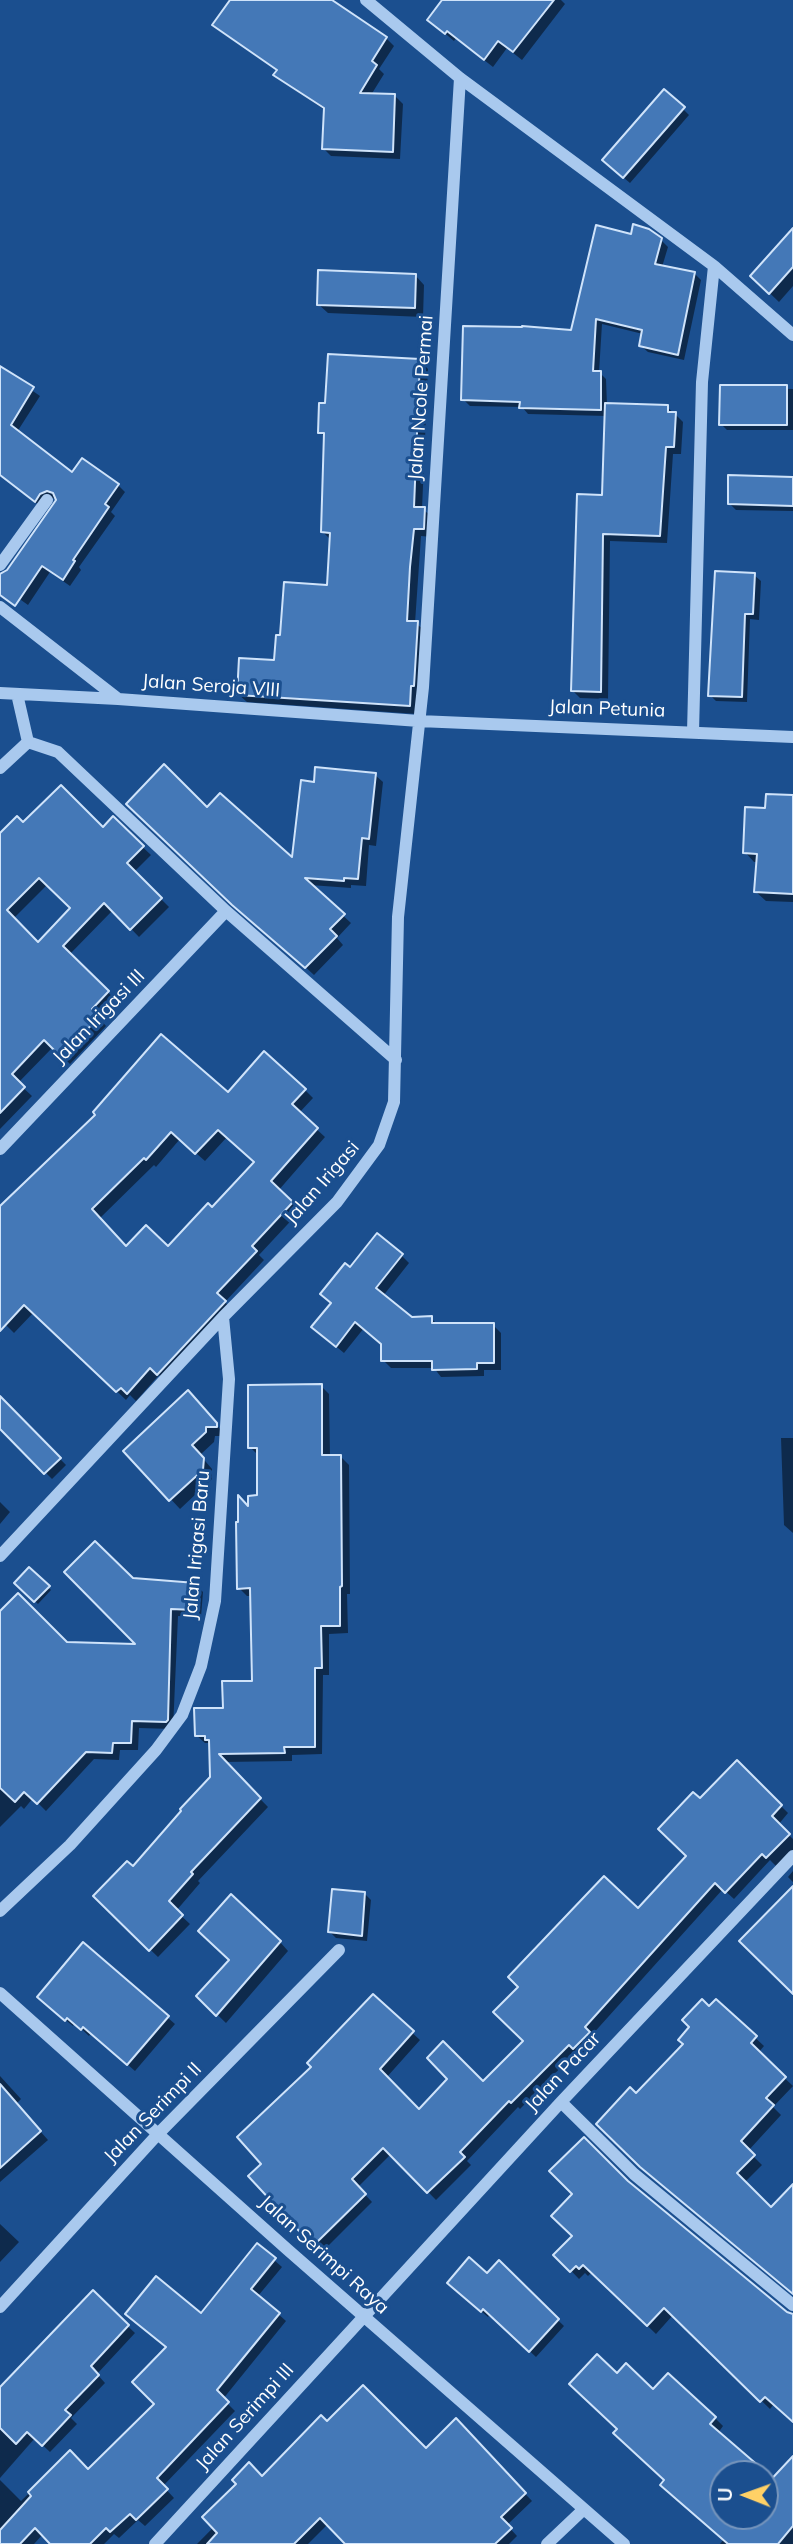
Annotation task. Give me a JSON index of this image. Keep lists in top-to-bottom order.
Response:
{
  "streets": {
    "street": [
      "Jalan Ncole Permai",
      "Jalan Seroja VIII",
      "Jalan Petunia",
      "Jalan Irigasi III",
      "Jalan Irigasi",
      "Jalan Irigasi Baru",
      "Jalan Pacar",
      "Jalan Serimpi II",
      "Jalan Serimpi Raya",
      "Jalan Serimpi III"
    ]
  },
  "crossings": [
    ["Jalan Ncole Permai", "Jalan Seroja VIII"],
    ["Jalan Ncole Permai", "Jalan Petunia"],
    ["Jalan Ncole Permai", "Jalan Irigasi"],
    ["Jalan Seroja VIII", "Jalan Petunia"],
    ["Jalan Seroja VIII", "Jalan Irigasi"],
    ["Jalan Petunia", "Jalan Irigasi"],
    ["Jalan Irigasi", "Jalan Irigasi Baru"],
    ["Jalan Pacar", "Jalan Serimpi Raya"],
    ["Jalan Pacar", "Jalan Serimpi III"],
    ["Jalan Serimpi II", "Jalan Serimpi Raya"],
    ["Jalan Serimpi Raya", "Jalan Serimpi III"]
  ],
  "north": "left"
}
